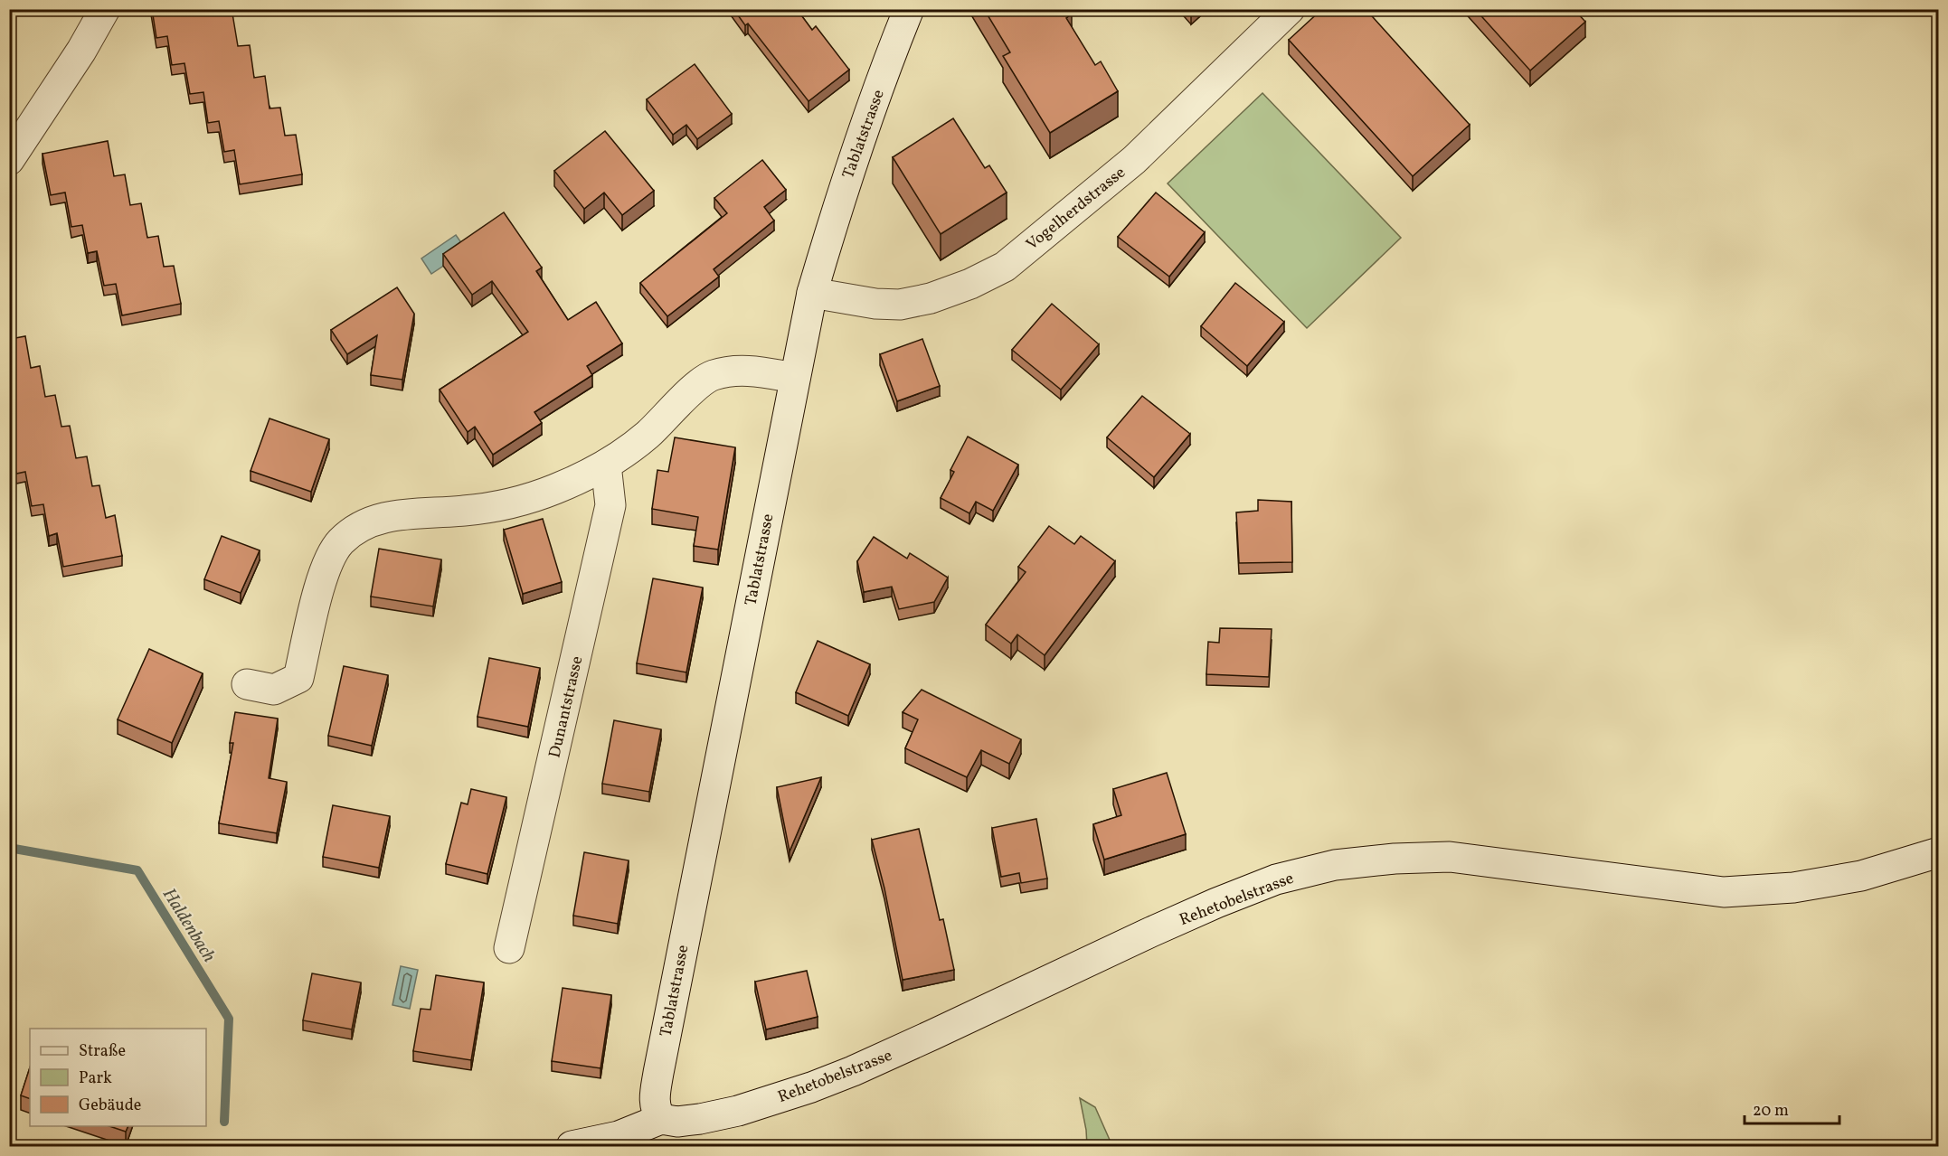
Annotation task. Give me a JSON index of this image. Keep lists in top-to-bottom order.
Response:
{
  "streets": {
    "street": [
      "Tablatstrasse",
      "Vogelherdstrasse",
      "Dunantstrasse",
      "Rehetobelstrasse"
    ]
  },
  "crossings": [
    ["Tablatstrasse", "Vogelherdstrasse"],
    ["Tablatstrasse", "Rehetobelstrasse"]
  ],
  "water": ["Haldenbach"],
  "legend": ["Straße", "Park", "Gebäude"],
  "scale_bar": "20 m"
}
